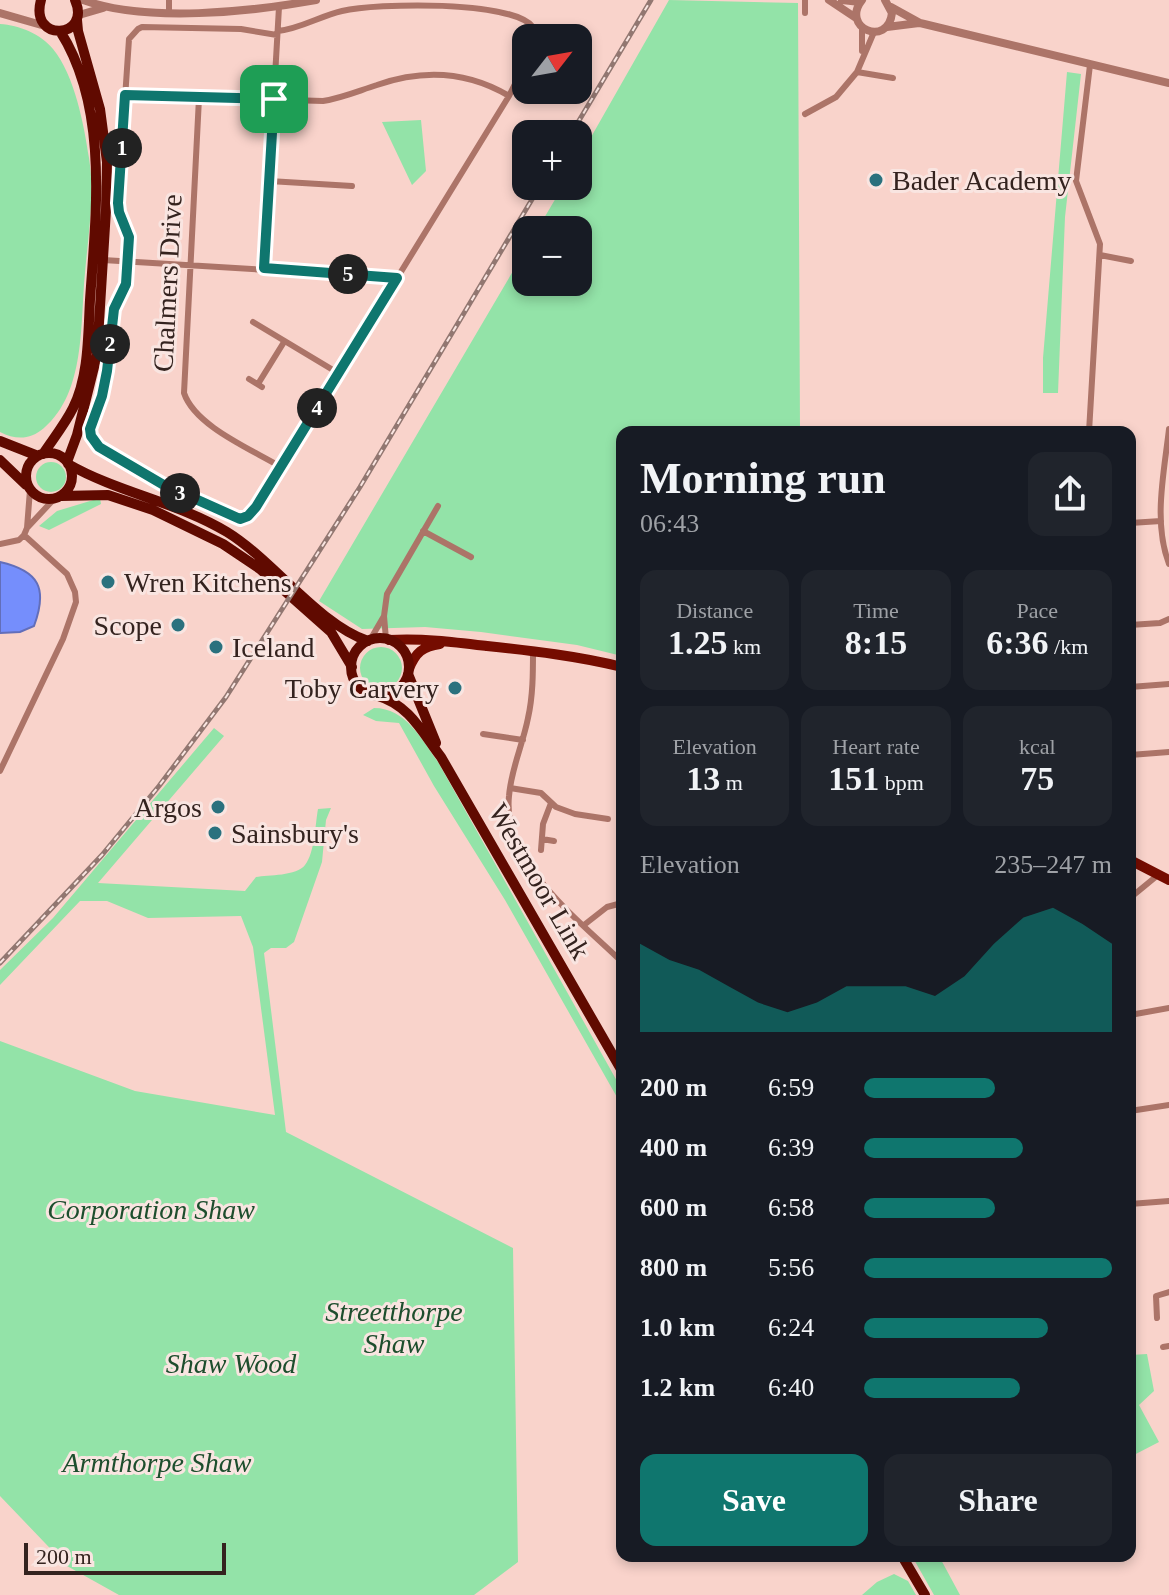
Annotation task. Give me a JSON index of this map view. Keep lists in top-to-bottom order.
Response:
{
  "streets": {
    "highway": ["Westmoor Link"],
    "street": ["Chalmers Drive"]
  },
  "parks": [
    "Corporation Shaw",
    "Streetthorpe Shaw",
    "Shaw Wood",
    "Armthorpe Shaw"
  ],
  "places": [
    "Bader Academy",
    "Wren Kitchens",
    "Scope",
    "Iceland",
    "Toby Carvery",
    "Argos",
    "Sainsbury's"
  ],
  "scale_bar": "200 m",
  "north": "top right",
  "page": {
    "map_buttons": ["+", "−"],
    "pins": [
      "1",
      "5",
      "2",
      "4",
      "3"
    ],
    "heading": ["Morning run", "06:43"],
    "stats": [
      ["Distance", "1.25 km"],
      ["Time", "8:15"],
      ["Pace", "6:36 /km"],
      ["Elevation", "13 m"],
      ["Heart rate", "151 bpm"],
      ["kcal", "75"]
    ],
    "chart": ["Elevation", "235–247 m"],
    "list": [
      {
        "name": "200 m",
        "note": "6:59"
      },
      {
        "name": "400 m",
        "note": "6:39"
      },
      {
        "name": "600 m",
        "note": "6:58"
      },
      {
        "name": "800 m",
        "note": "5:56"
      },
      {
        "name": "1.0 km",
        "note": "6:24"
      },
      {
        "name": "1.2 km",
        "note": "6:40"
      }
    ],
    "buttons": ["Save", "Share"],
    "scale": "200 m"
  }
}
